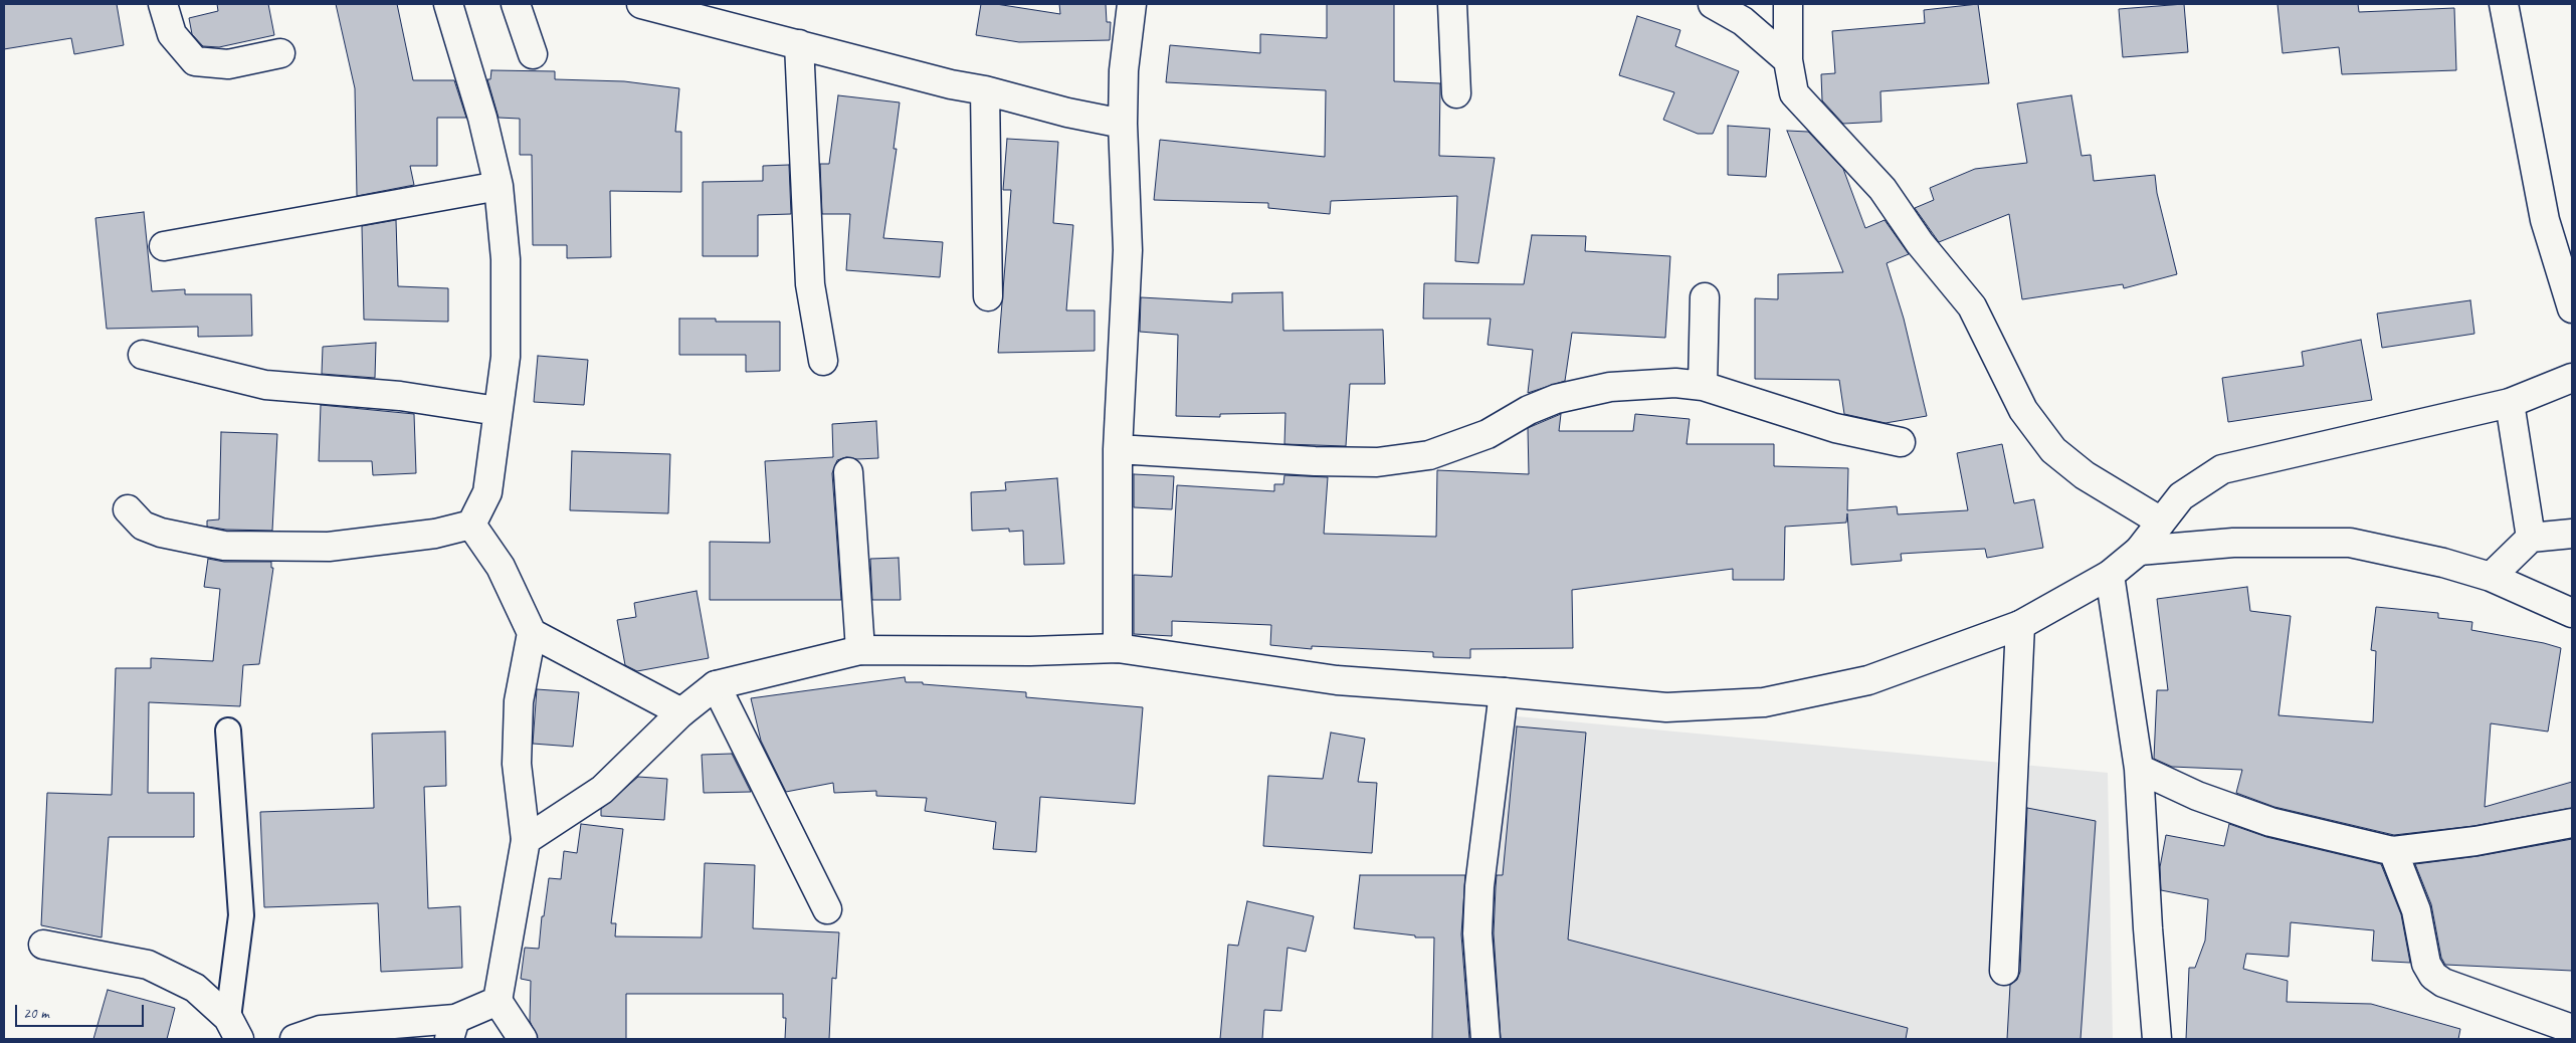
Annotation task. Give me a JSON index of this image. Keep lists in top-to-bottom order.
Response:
{
  "scale_bar": "20 m"
}
